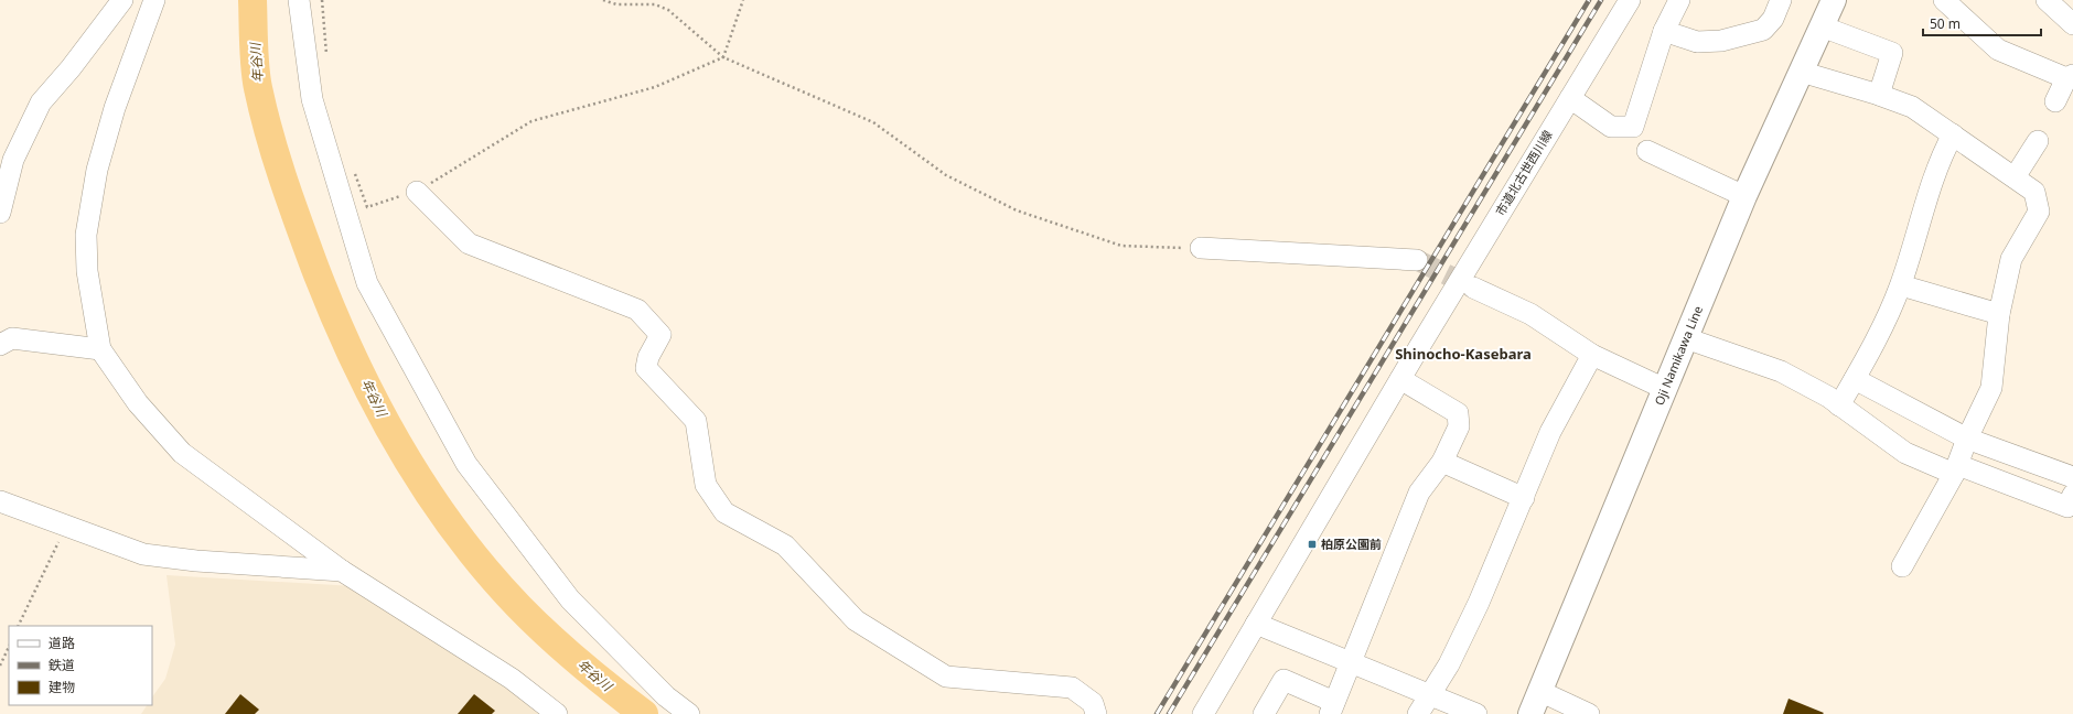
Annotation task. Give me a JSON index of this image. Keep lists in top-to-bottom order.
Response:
{
  "streets": {
    "main road": ["Oji Namikawa Line"],
    "street": ["市道北古世西川線"]
  },
  "districts": ["Shinocho-Kasebara"],
  "water": ["年谷川"],
  "places": {
    "transit": ["柏原公園前"]
  },
  "legend": ["道路", "鉄道", "建物"],
  "scale_bar": "50 m"
}
